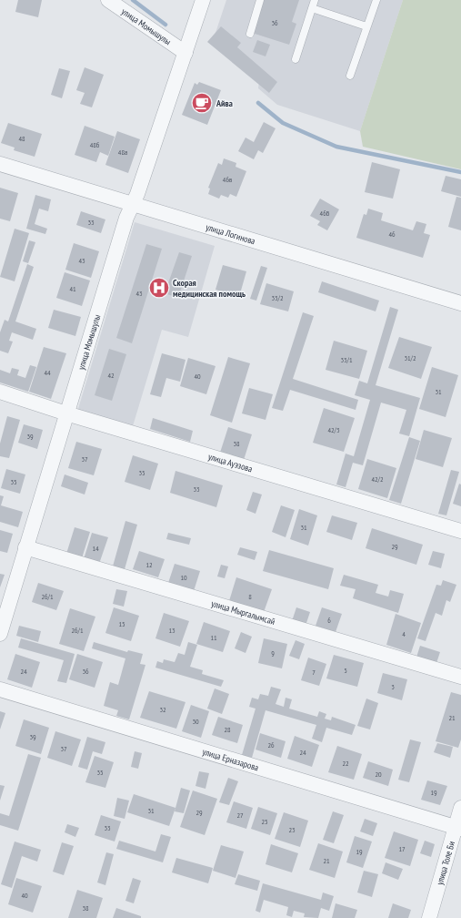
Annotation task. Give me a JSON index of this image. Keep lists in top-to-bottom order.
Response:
{
  "streets": {
    "street": [
      "улица Момышулы",
      "улица Логинова",
      "улица Ауэзова",
      "улица Мыргалымсай",
      "улица Ерназарова",
      "улица Толе Би"
    ]
  },
  "crossings": [
    ["улица Момышулы", "улица Логинова"],
    ["улица Момышулы", "улица Ауэзова"],
    ["улица Момышулы", "улица Мыргалымсай"],
    ["улица Ерназарова", "улица Толе Би"]
  ],
  "places": {
    "cafe": ["Айва"],
    "hospital": ["Скорая медицинская помощь"]
  },
  "house_numbers": [
    "36",
    "48",
    "48б",
    "48а",
    "46в",
    "46Б",
    "33",
    "46",
    "43",
    "41",
    "43",
    "33/2",
    "31/2",
    "33/1",
    "44",
    "42",
    "40",
    "31",
    "42/3",
    "39",
    "38",
    "37",
    "35",
    "42/2",
    "35",
    "33",
    "31",
    "29",
    "14",
    "12",
    "10",
    "26/1",
    "8",
    "6",
    "15",
    "26/1",
    "13",
    "4",
    "11",
    "9",
    "5",
    "24",
    "36",
    "7",
    "3",
    "32",
    "21",
    "30",
    "28",
    "39",
    "26",
    "37",
    "24",
    "22",
    "35",
    "20",
    "19",
    "31",
    "29",
    "27",
    "25",
    "33",
    "23",
    "17",
    "19",
    "21",
    "40",
    "38"
  ]
}
